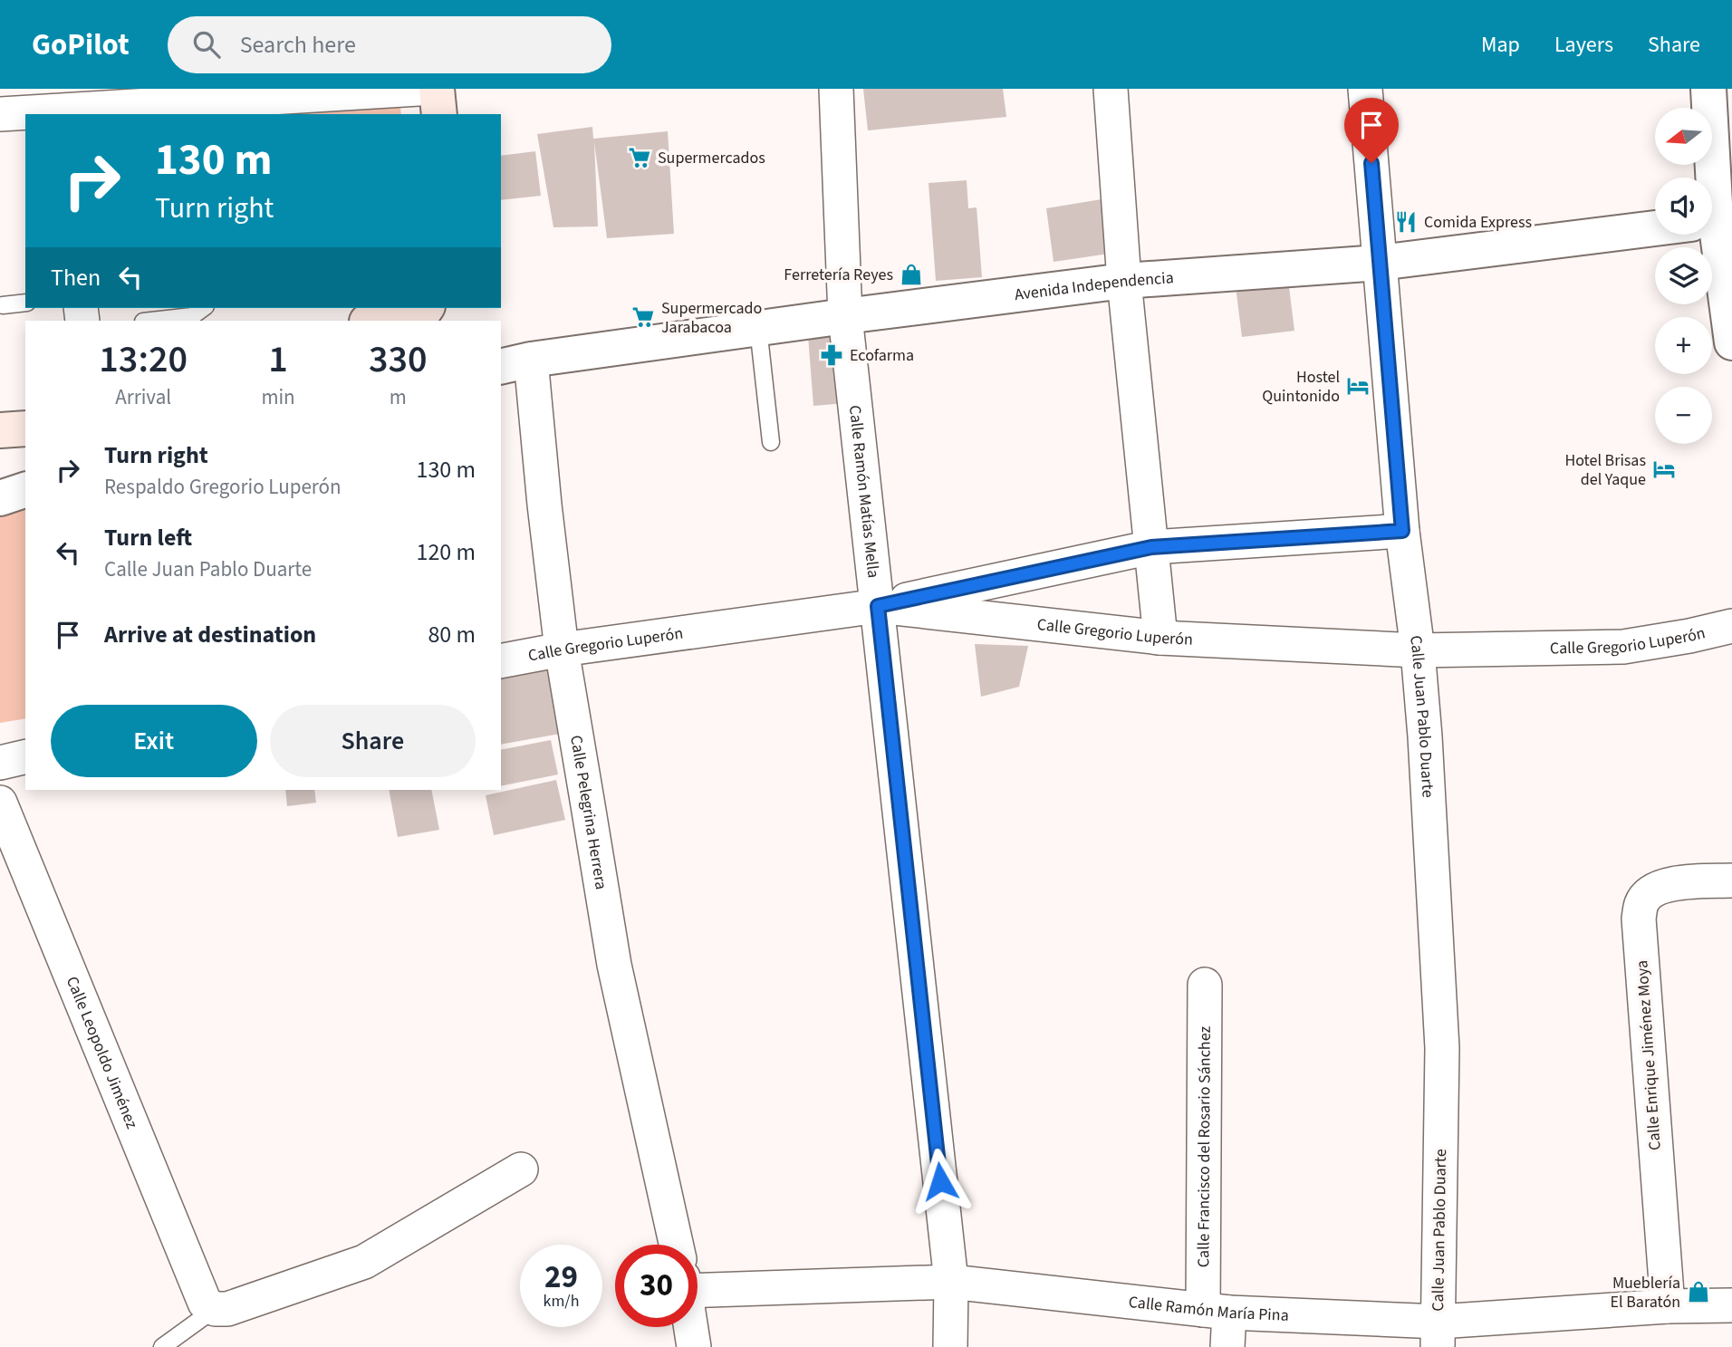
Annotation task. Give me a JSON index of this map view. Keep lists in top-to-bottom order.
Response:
{
  "streets": {
    "street": [
      "Avenida Independencia",
      "Calle Ramón Matías Mella",
      "Calle Gregorio Luperón",
      "Calle Juan Pablo Duarte",
      "Calle Pelegrina Herrera",
      "Calle Leopoldo Jiménez",
      "Calle Enrique Jiménez Moya",
      "Calle Francisco del Rosario Sánchez",
      "Calle Ramón María Pina"
    ]
  },
  "crossings": [
    ["Avenida Independencia", "Calle Ramón Matías Mella"],
    ["Avenida Independencia", "Calle Juan Pablo Duarte"],
    ["Avenida Independencia", "Calle Pelegrina Herrera"],
    ["Calle Ramón Matías Mella", "Calle Gregorio Luperón"],
    ["Calle Ramón Matías Mella", "Calle Ramón María Pina"],
    ["Calle Gregorio Luperón", "Calle Juan Pablo Duarte"],
    ["Calle Gregorio Luperón", "Calle Pelegrina Herrera"],
    ["Calle Juan Pablo Duarte", "Calle Ramón María Pina"],
    ["Calle Enrique Jiménez Moya", "Calle Ramón María Pina"],
    ["Calle Francisco del Rosario Sánchez", "Calle Ramón María Pina"]
  ],
  "places": {
    "supermarket": ["Supermercados", "Supermercado Jarabacoa"],
    "restaurant": ["Comida Express"],
    "shop": ["Ferretería Reyes", "Mueblería El Baratón"],
    "pharmacy": ["Ecofarma"],
    "hotel": ["Hostel Quintonido", "Hotel Brisas del Yaque"]
  },
  "north": "left",
  "page": {
    "header": "GoPilot",
    "search": "Search here",
    "nav": ["Map", "Layers", "Share"],
    "map_buttons": ["+", "−"],
    "turn": ["130 m", "Turn right"],
    "then": "Then",
    "eta": [
      "13:20",
      "Arrival",
      "1",
      "min",
      "330",
      "m"
    ],
    "list": [
      {
        "name": "Turn right",
        "note": "Respaldo Gregorio Luperón",
        "value": "130 m"
      },
      {
        "name": "Turn left",
        "note": "Calle Juan Pablo Duarte",
        "value": "120 m"
      },
      {
        "name": "Arrive at destination",
        "value": "80 m"
      }
    ],
    "buttons": ["Exit", "Share"],
    "speed": "29 km/h",
    "limit": "30"
  }
}
